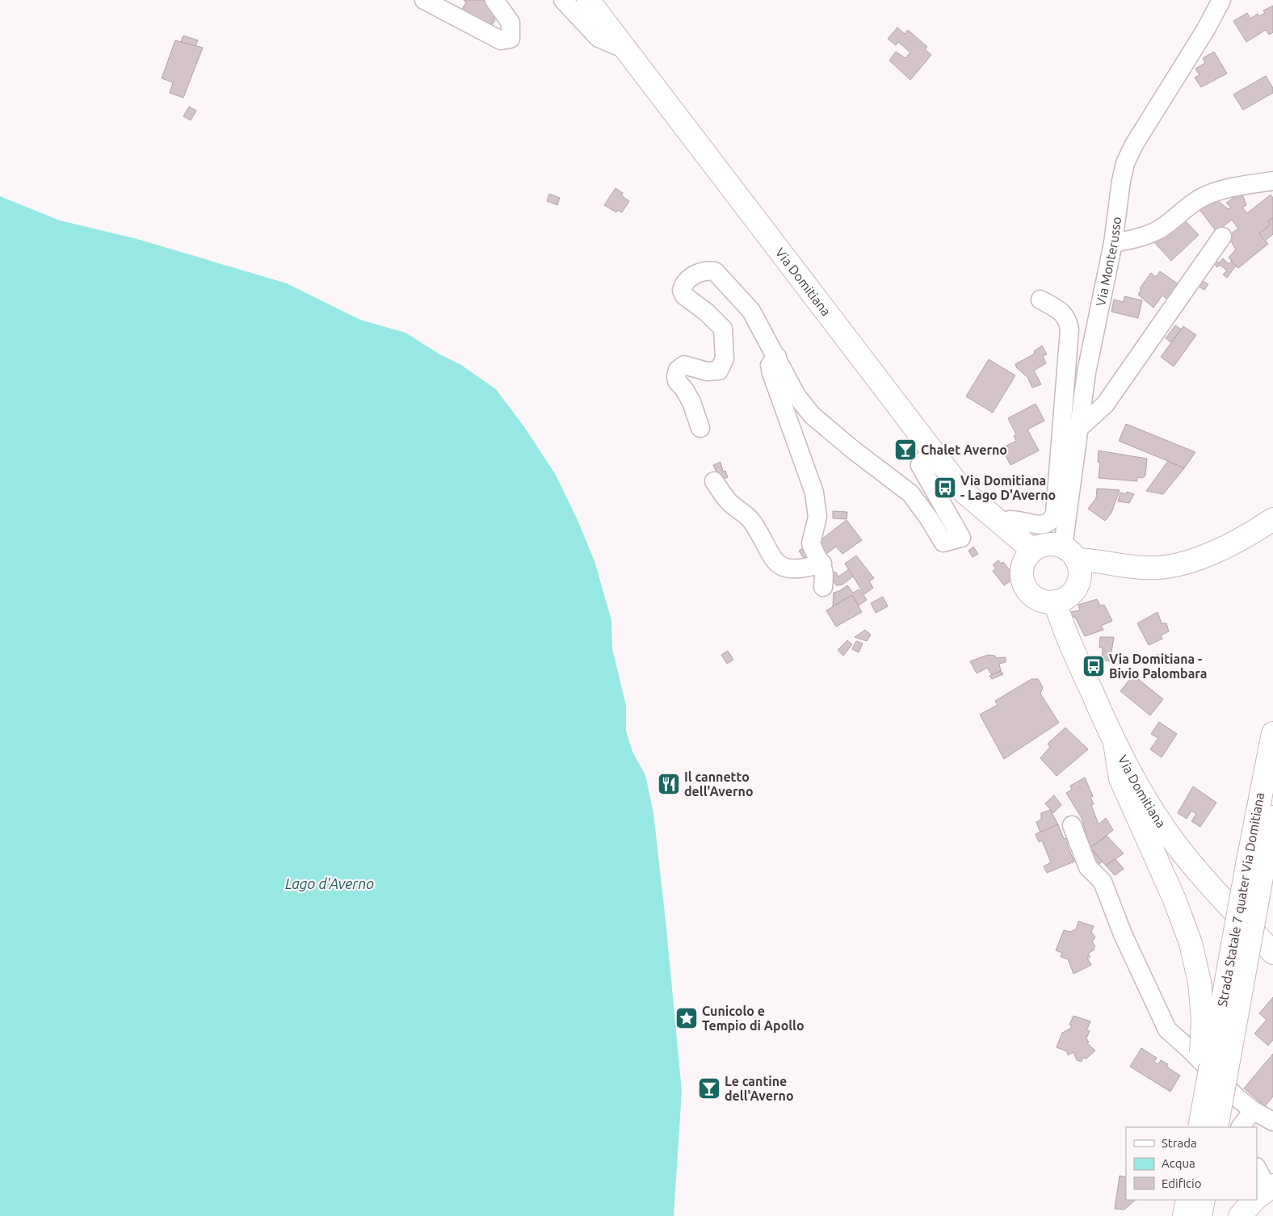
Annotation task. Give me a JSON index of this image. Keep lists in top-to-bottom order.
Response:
{
  "streets": {
    "main road": ["Via Domitiana", "Strada Statale 7 quater Via Domitiana"],
    "street": ["Via Monterusso"]
  },
  "crossings": [
    ["Via Monterusso", "Via Domitiana"]
  ],
  "water": ["Lago d'Averno"],
  "places": {
    "bar": ["Chalet Averno", "Le cantine dell'Averno"],
    "bus stop": ["Via Domitiana - Lago D'Averno", "Via Domitiana - Bivio Palombara"],
    "restaurant": ["Il cannetto dell'Averno"],
    "place": ["Cunicolo e Tempio di Apollo"]
  },
  "legend": ["Strada", "Acqua", "Edificio"]
}
